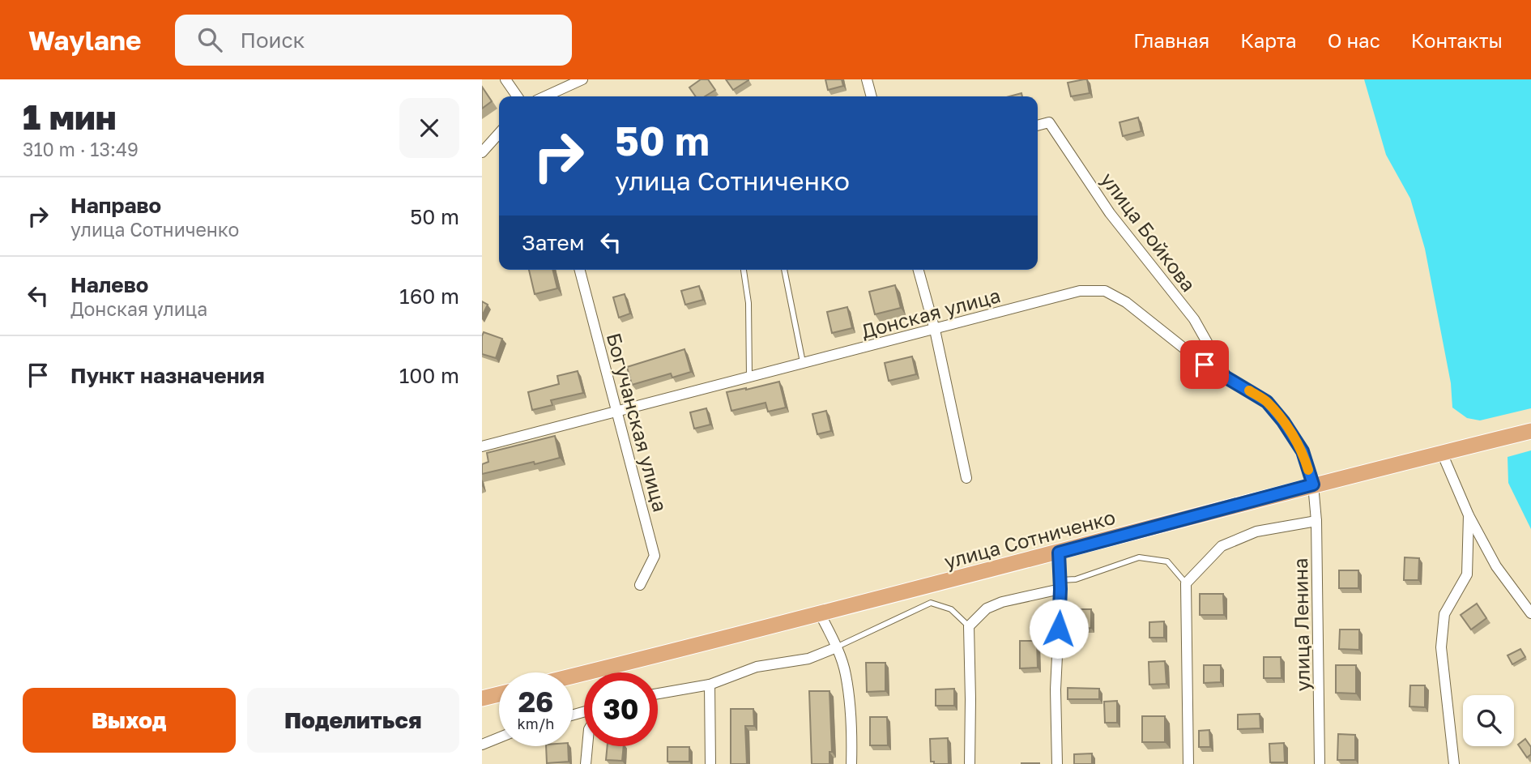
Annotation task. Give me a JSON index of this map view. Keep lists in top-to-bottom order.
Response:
{
  "streets": {
    "main road": ["улица Сотниченко"],
    "street": [
      "улица Бойкова",
      "Донская улица",
      "Богучанская улица",
      "улица Ленина"
    ]
  },
  "crossings": [
    ["улица Бойкова", "Донская улица"],
    ["Донская улица", "Богучанская улица"],
    ["Донская улица", "улица Сотниченко"],
    ["Донская улица", "улица Ленина"],
    ["улица Сотниченко", "улица Ленина"]
  ],
  "page": {
    "header": "Waylane",
    "search": "Поиск",
    "nav": [
      "Главная",
      "Карта",
      "О нас",
      "Контакты"
    ],
    "heading": ["1 мин", "310 m · 13:49"],
    "turn": ["50 m", "улица Сотниченко"],
    "list": [
      {
        "name": "Направо",
        "note": "улица Сотниченко",
        "value": "50 m"
      },
      {
        "name": "Налево",
        "note": "Донская улица",
        "value": "160 m"
      },
      {
        "name": "Пункт назначения",
        "value": "100 m"
      }
    ],
    "then": "Затем",
    "speed": "26 km/h",
    "limit": "30",
    "buttons": ["Выход", "Поделиться"]
  }
}
